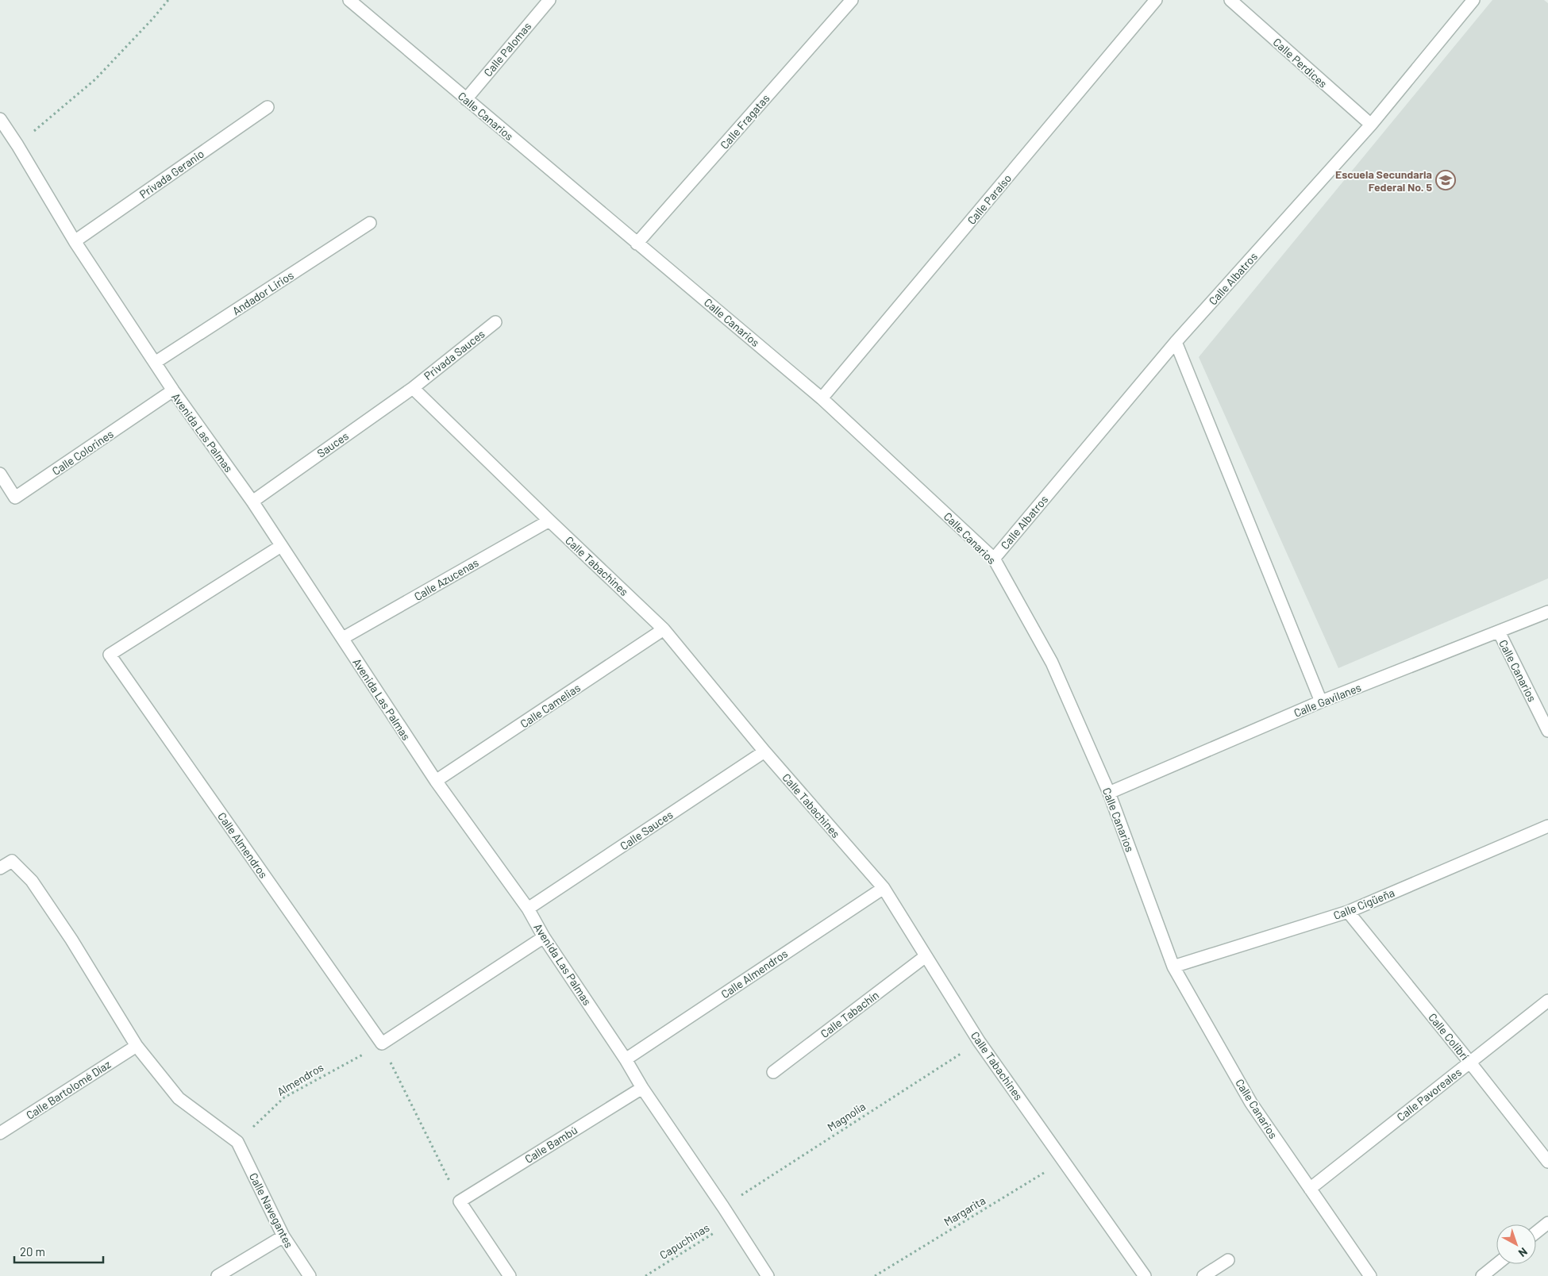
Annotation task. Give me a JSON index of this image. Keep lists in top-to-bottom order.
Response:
{
  "streets": {
    "street": [
      "Calle Palomas",
      "Calle Perdices",
      "Calle Canarios",
      "Calle Fragatas",
      "Privada Geranio",
      "Calle Paraíso",
      "Calle Albatros",
      "Andador Lirios",
      "Privada Sauces",
      "Avenida Las Palmas",
      "Sauces",
      "Calle Colorines",
      "Calle Tabachines",
      "Calle Azucenas",
      "Calle Gavilanes",
      "Calle Camelias",
      "Calle Sauces",
      "Calle Almendros",
      "Calle Cigüeña",
      "Calle Tabachín",
      "Calle Colibrí",
      "Calle Bartolomé Díaz",
      "Calle Pavoreales",
      "Calle Bambú",
      "Calle Navegantes"
    ],
    "path": [
      "Almendros",
      "Magnolia",
      "Margarita",
      "Capuchinas"
    ]
  },
  "crossings": [
    ["Calle Palomas", "Calle Canarios"],
    ["Calle Perdices", "Calle Albatros"],
    ["Calle Canarios", "Calle Fragatas"],
    ["Calle Canarios", "Calle Paraíso"],
    ["Calle Canarios", "Calle Albatros"],
    ["Calle Canarios", "Calle Gavilanes"],
    ["Calle Canarios", "Calle Cigüeña"],
    ["Calle Canarios", "Calle Pavoreales"],
    ["Privada Geranio", "Avenida Las Palmas"],
    ["Andador Lirios", "Avenida Las Palmas"],
    ["Privada Sauces", "Sauces"],
    ["Privada Sauces", "Calle Tabachines"],
    ["Avenida Las Palmas", "Sauces"],
    ["Avenida Las Palmas", "Calle Colorines"],
    ["Avenida Las Palmas", "Calle Azucenas"],
    ["Avenida Las Palmas", "Calle Camelias"],
    ["Avenida Las Palmas", "Calle Sauces"],
    ["Avenida Las Palmas", "Calle Almendros"],
    ["Avenida Las Palmas", "Magnolia"],
    ["Avenida Las Palmas", "Calle Bambú"],
    ["Avenida Las Palmas", "Capuchinas"],
    ["Sauces", "Calle Tabachines"],
    ["Calle Tabachines", "Calle Azucenas"],
    ["Calle Tabachines", "Calle Camelias"],
    ["Calle Tabachines", "Calle Sauces"],
    ["Calle Tabachines", "Calle Almendros"],
    ["Calle Tabachines", "Calle Tabachín"],
    ["Calle Tabachines", "Magnolia"],
    ["Calle Tabachines", "Margarita"],
    ["Calle Almendros", "Almendros"],
    ["Calle Cigüeña", "Calle Colibrí"],
    ["Calle Colibrí", "Calle Pavoreales"],
    ["Almendros", "Calle Navegantes"]
  ],
  "places": {
    "school or university": ["Escuela Secundaria Federal No. 5"]
  },
  "scale_bar": "20 m",
  "north": "bottom right"
}
